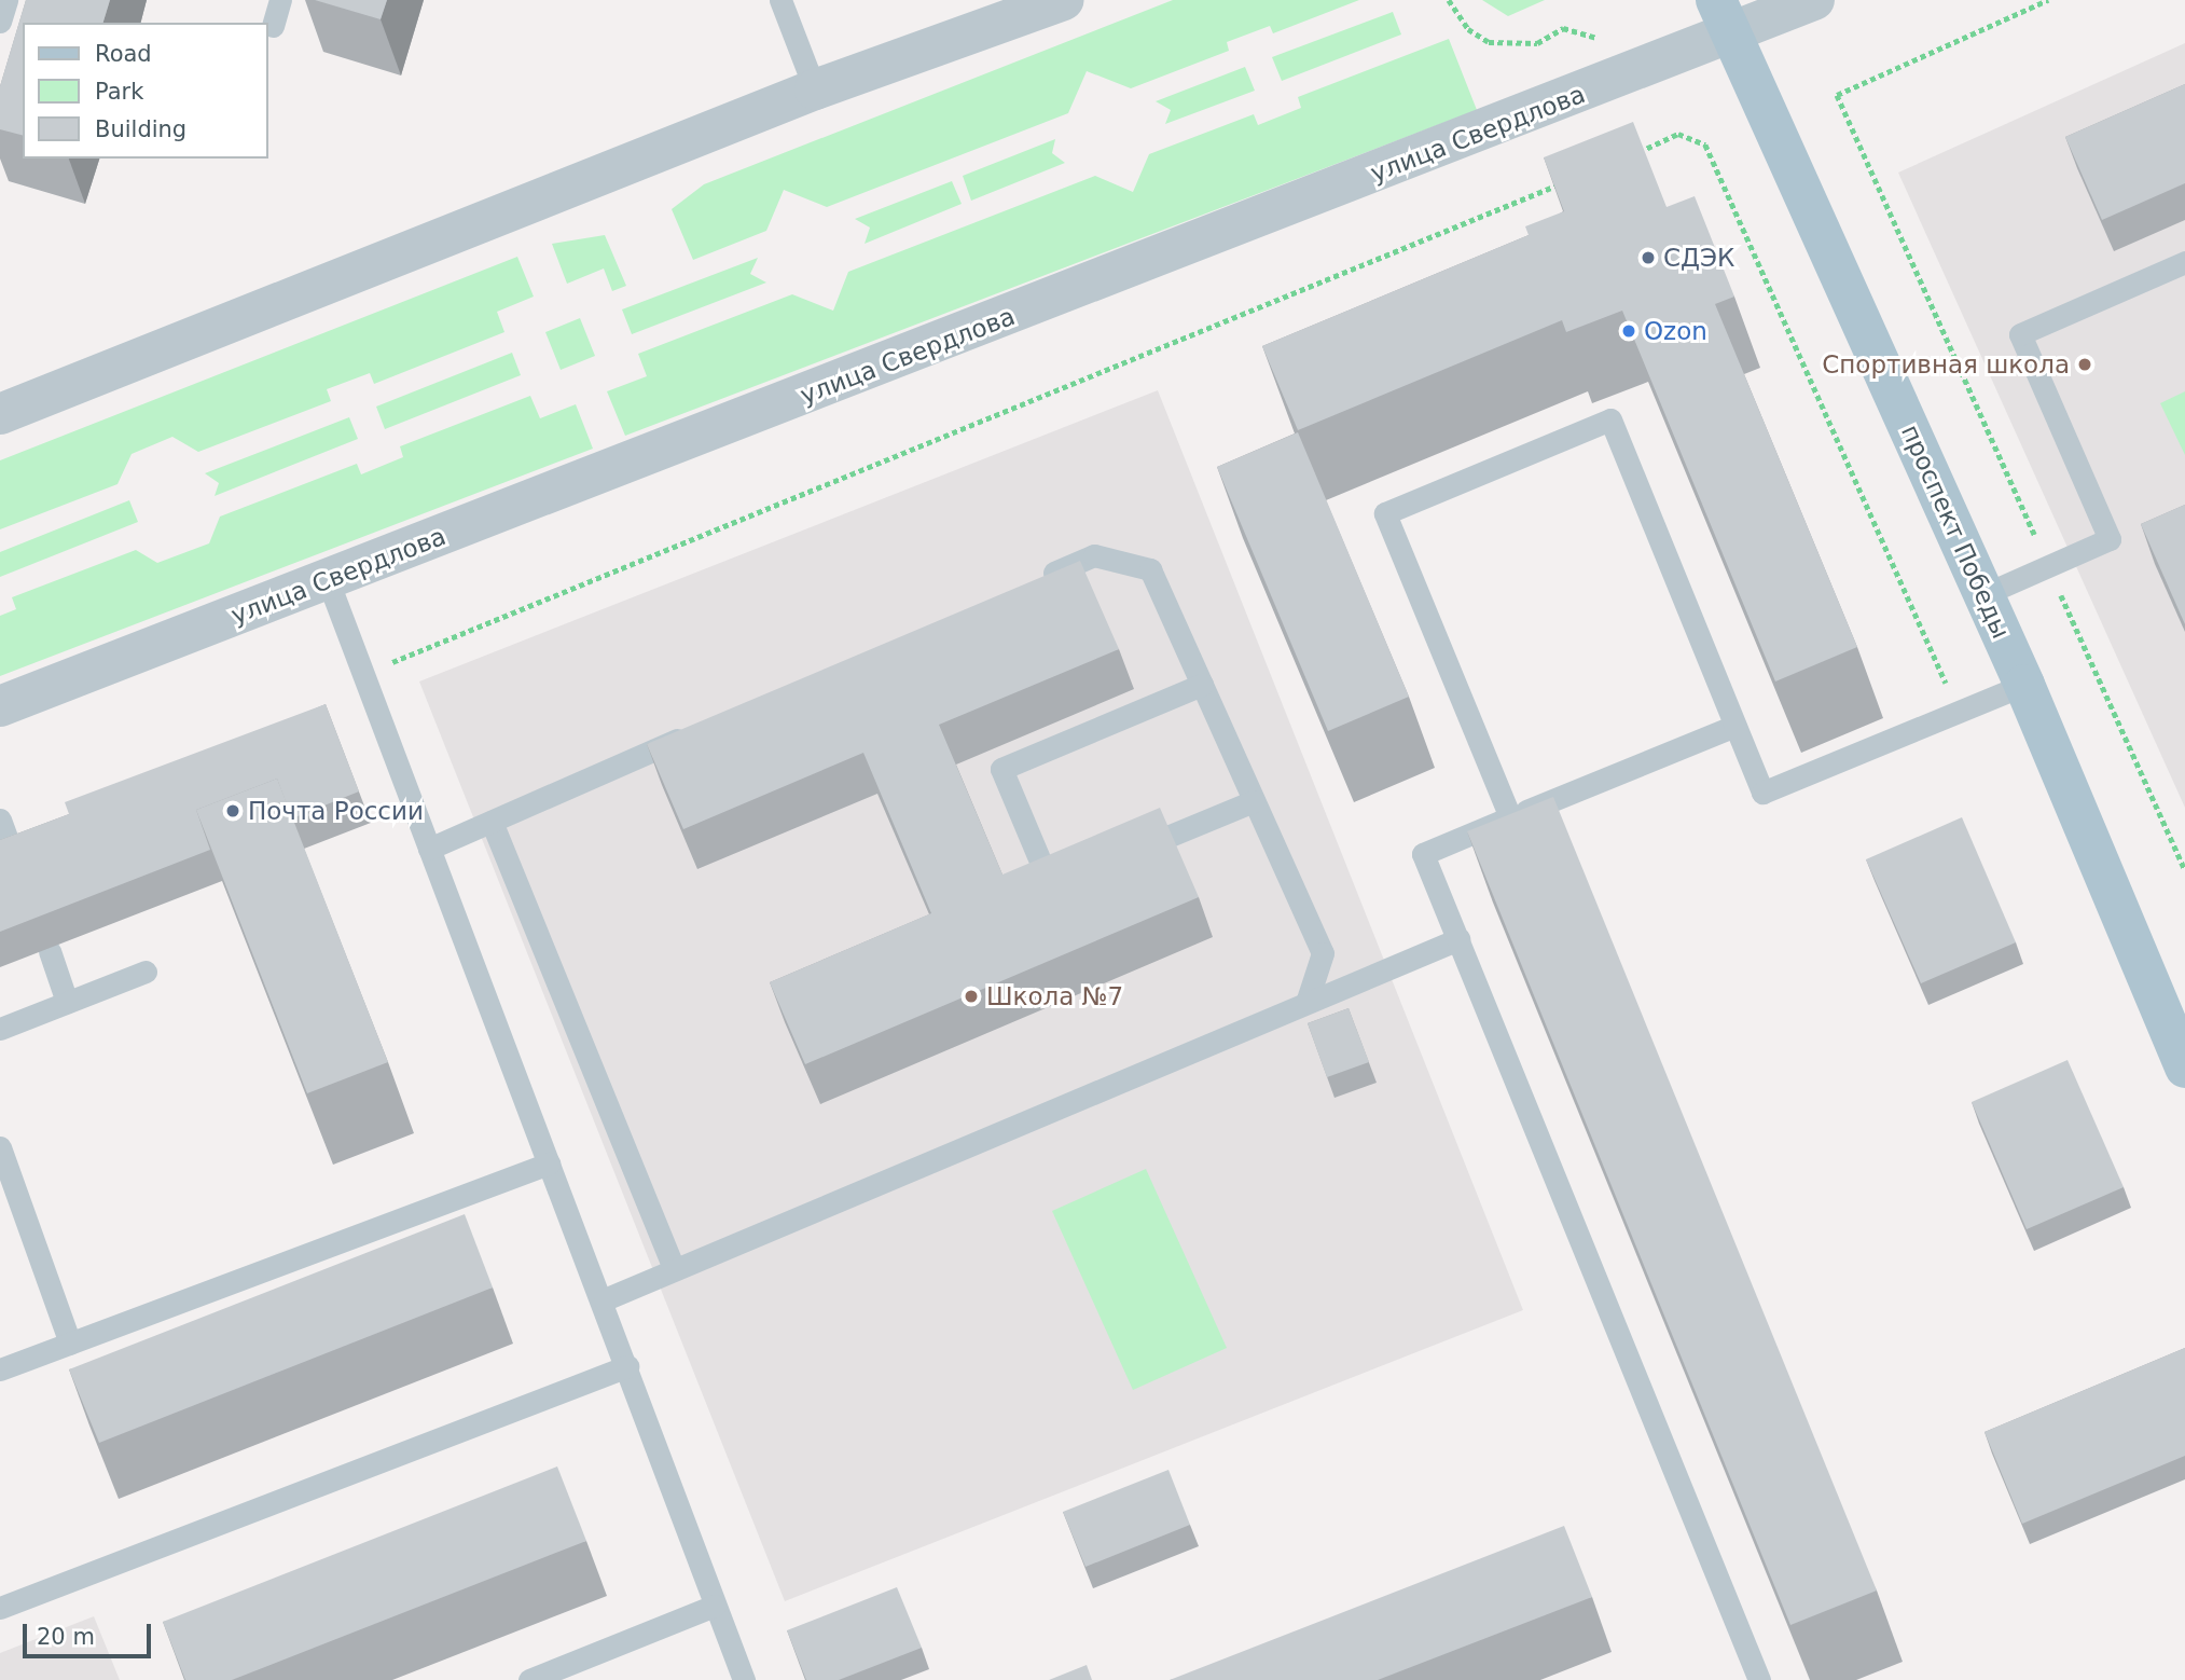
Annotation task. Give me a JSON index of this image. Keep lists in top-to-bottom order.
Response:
{
  "streets": {
    "main road": ["проспект Победы"],
    "street": ["улица Свердлова"]
  },
  "crossings": [
    ["улица Свердлова", "проспект Победы"]
  ],
  "places": [
    "СДЭК",
    "Ozon",
    "Спортивная школа",
    "Почта России",
    "Школа №7"
  ],
  "legend": ["Road", "Park", "Building"],
  "scale_bar": "20 m"
}
